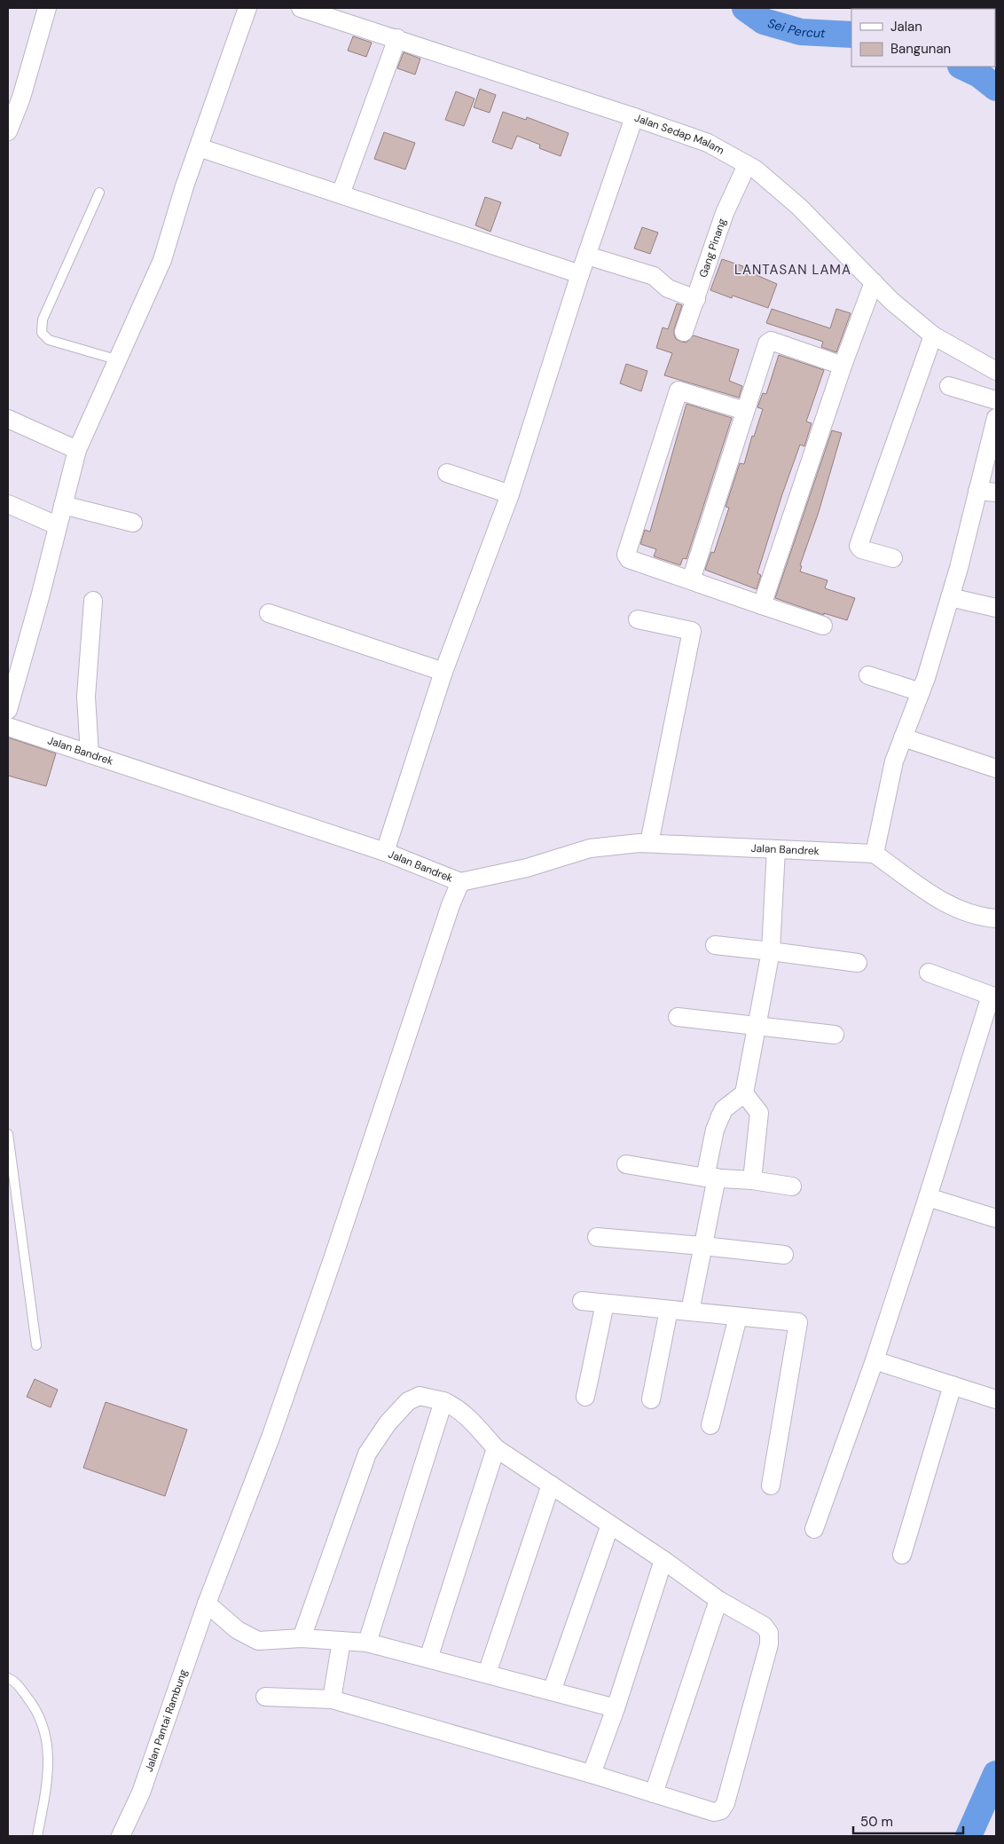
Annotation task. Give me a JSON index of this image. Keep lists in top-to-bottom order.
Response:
{
  "streets": {
    "street": [
      "Jalan Sedap Malam",
      "Gang Pinang",
      "Jalan Bandrek",
      "Jalan Pantai Rambung"
    ]
  },
  "crossings": [
    ["Jalan Sedap Malam", "Gang Pinang"],
    ["Jalan Bandrek", "Jalan Pantai Rambung"]
  ],
  "districts": ["LANTASAN LAMA"],
  "water": ["Sei Percut"],
  "legend": ["Jalan", "Bangunan"],
  "scale_bar": "50 m"
}
